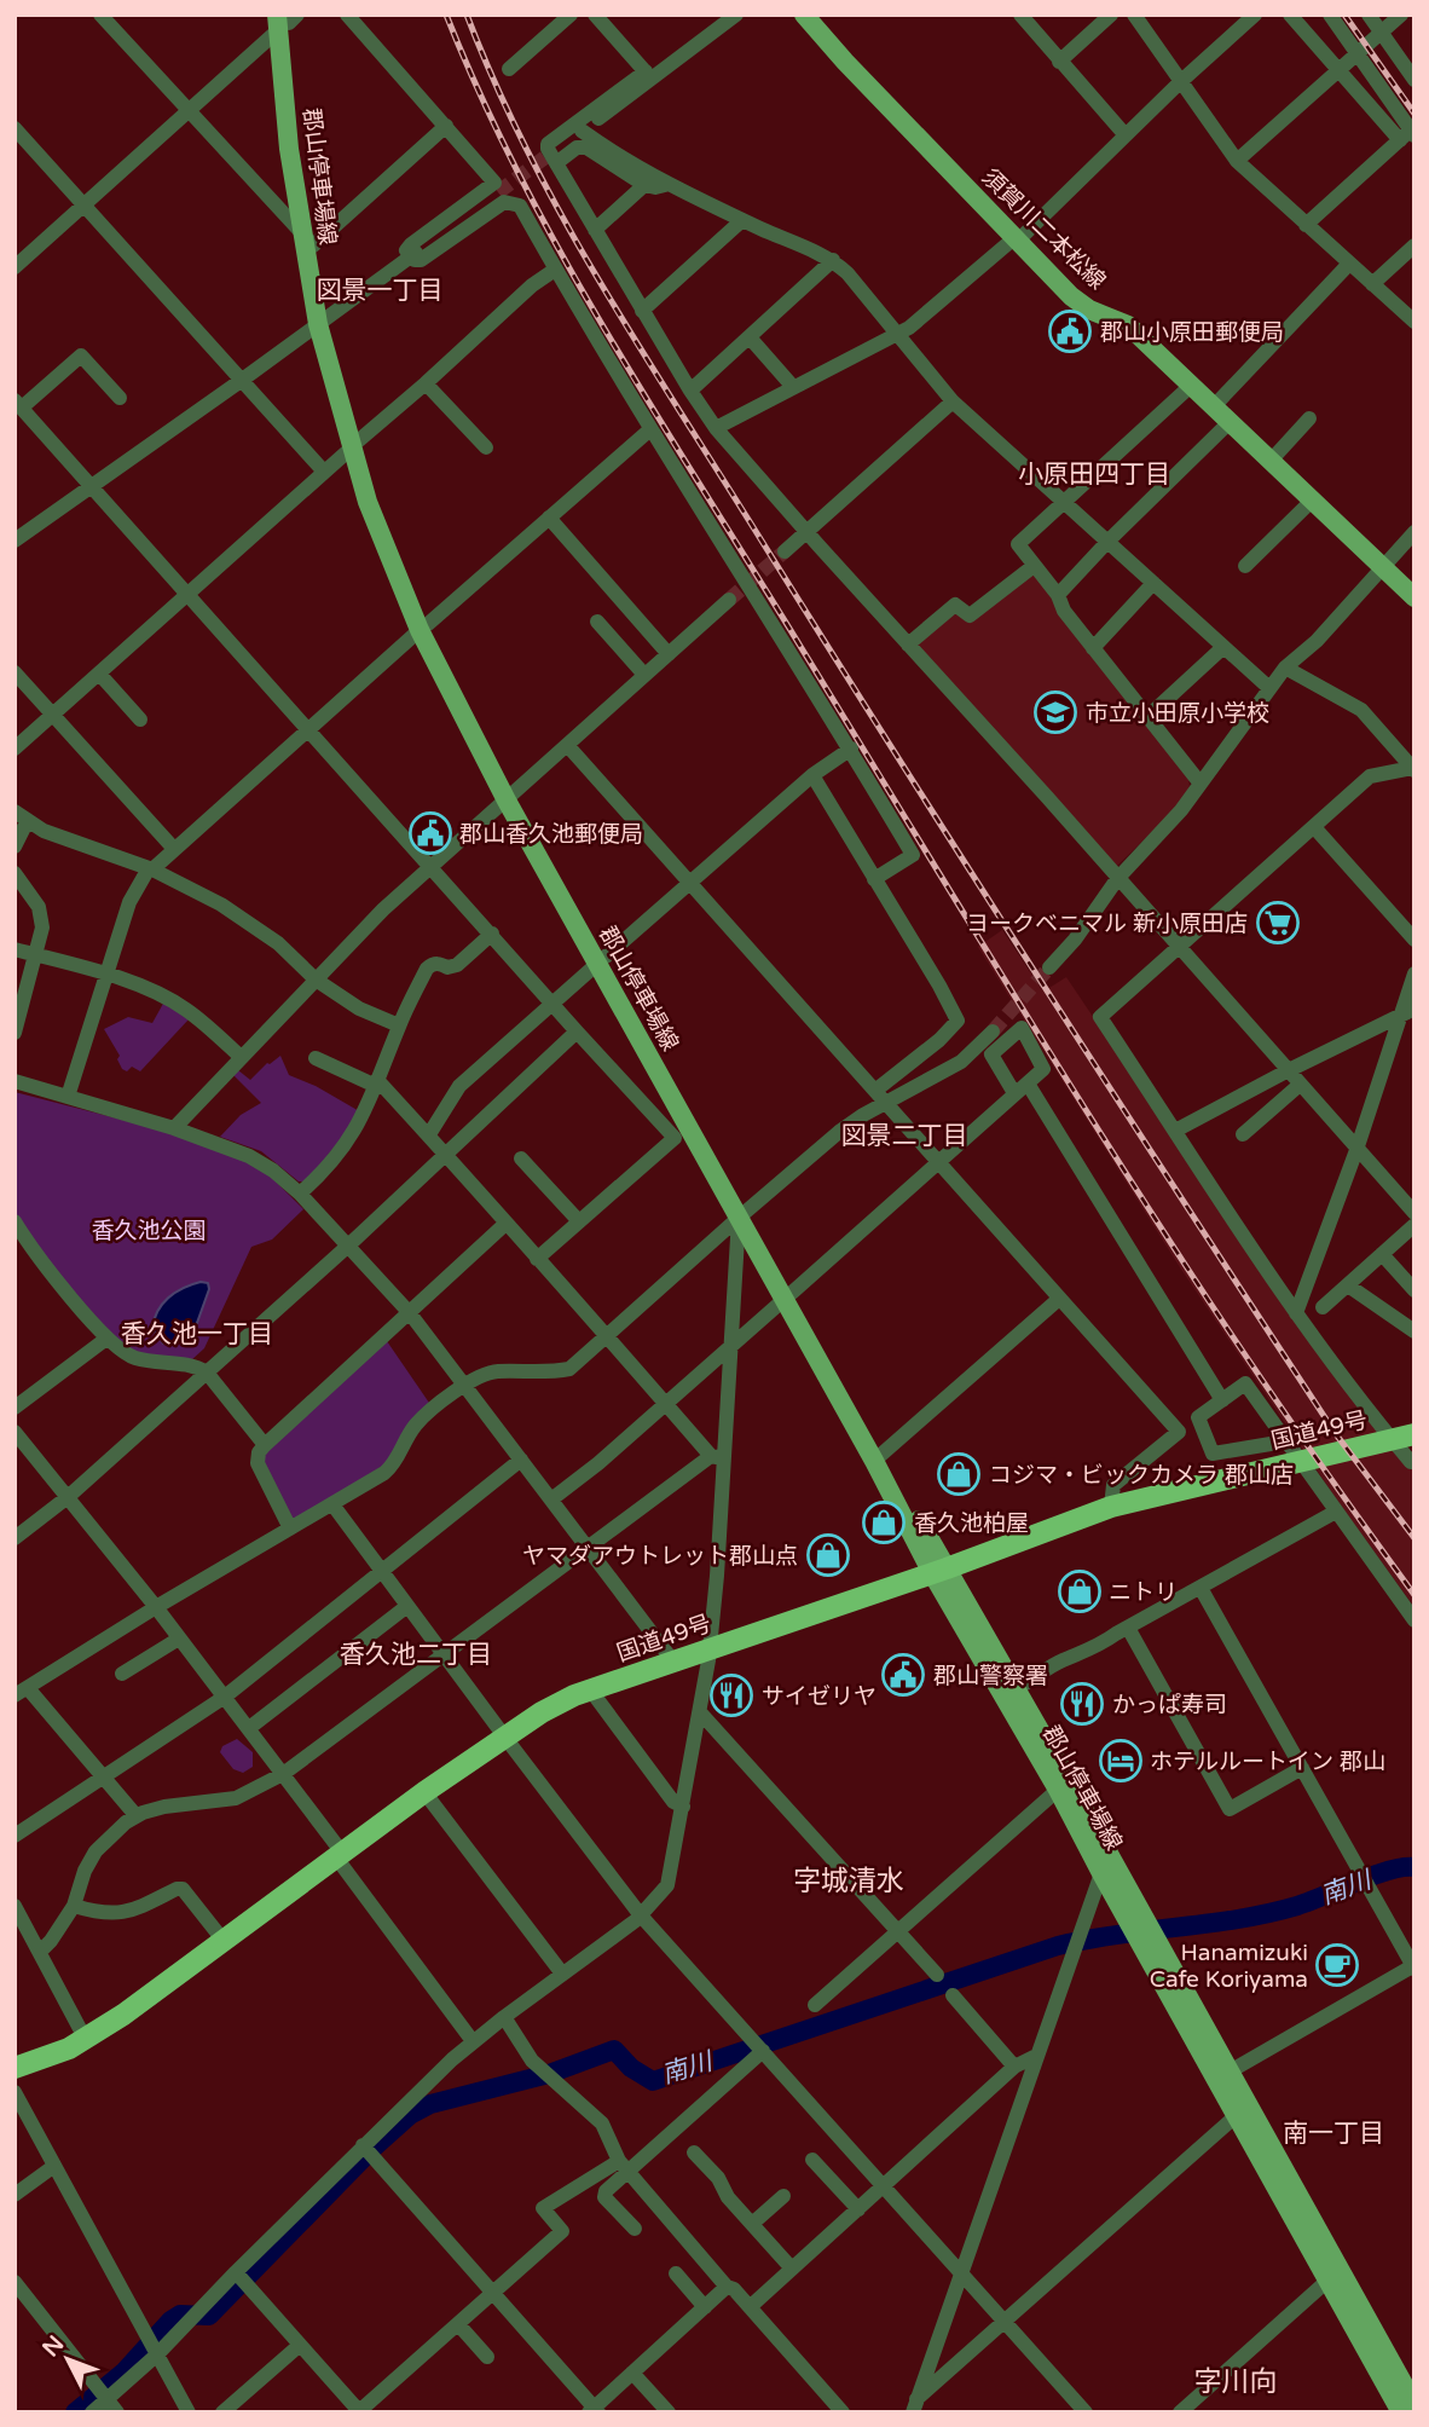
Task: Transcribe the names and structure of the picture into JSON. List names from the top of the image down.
{
  "streets": {
    "highway": ["国道49号"],
    "main road": ["郡山停車場線", "須賀川二本松線"]
  },
  "crossings": [
    ["郡山停車場線", "国道49号"]
  ],
  "districts": [
    "図景一丁目",
    "小原田四丁目",
    "図景二丁目",
    "香久池一丁目",
    "香久池二丁目",
    "字城清水",
    "南一丁目",
    "字川向"
  ],
  "water": ["南川"],
  "parks": ["香久池公園"],
  "places": {
    "public building": ["郡山小原田郵便局", "郡山香久池郵便局", "郡山警察署"],
    "school or university": ["市立小田原小学校"],
    "supermarket": ["ヨークベニマル 新小原田店"],
    "shop": [
      "コジマ・ビックカメラ 郡山店",
      "香久池柏屋",
      "ヤマダアウトレット郡山点",
      "ニトリ"
    ],
    "restaurant": ["サイゼリヤ", "かっぱ寿司"],
    "hotel": ["ホテルルートイン 郡山"],
    "cafe": ["Hanamizuki Cafe Koriyama"]
  },
  "north": "top left"
}
